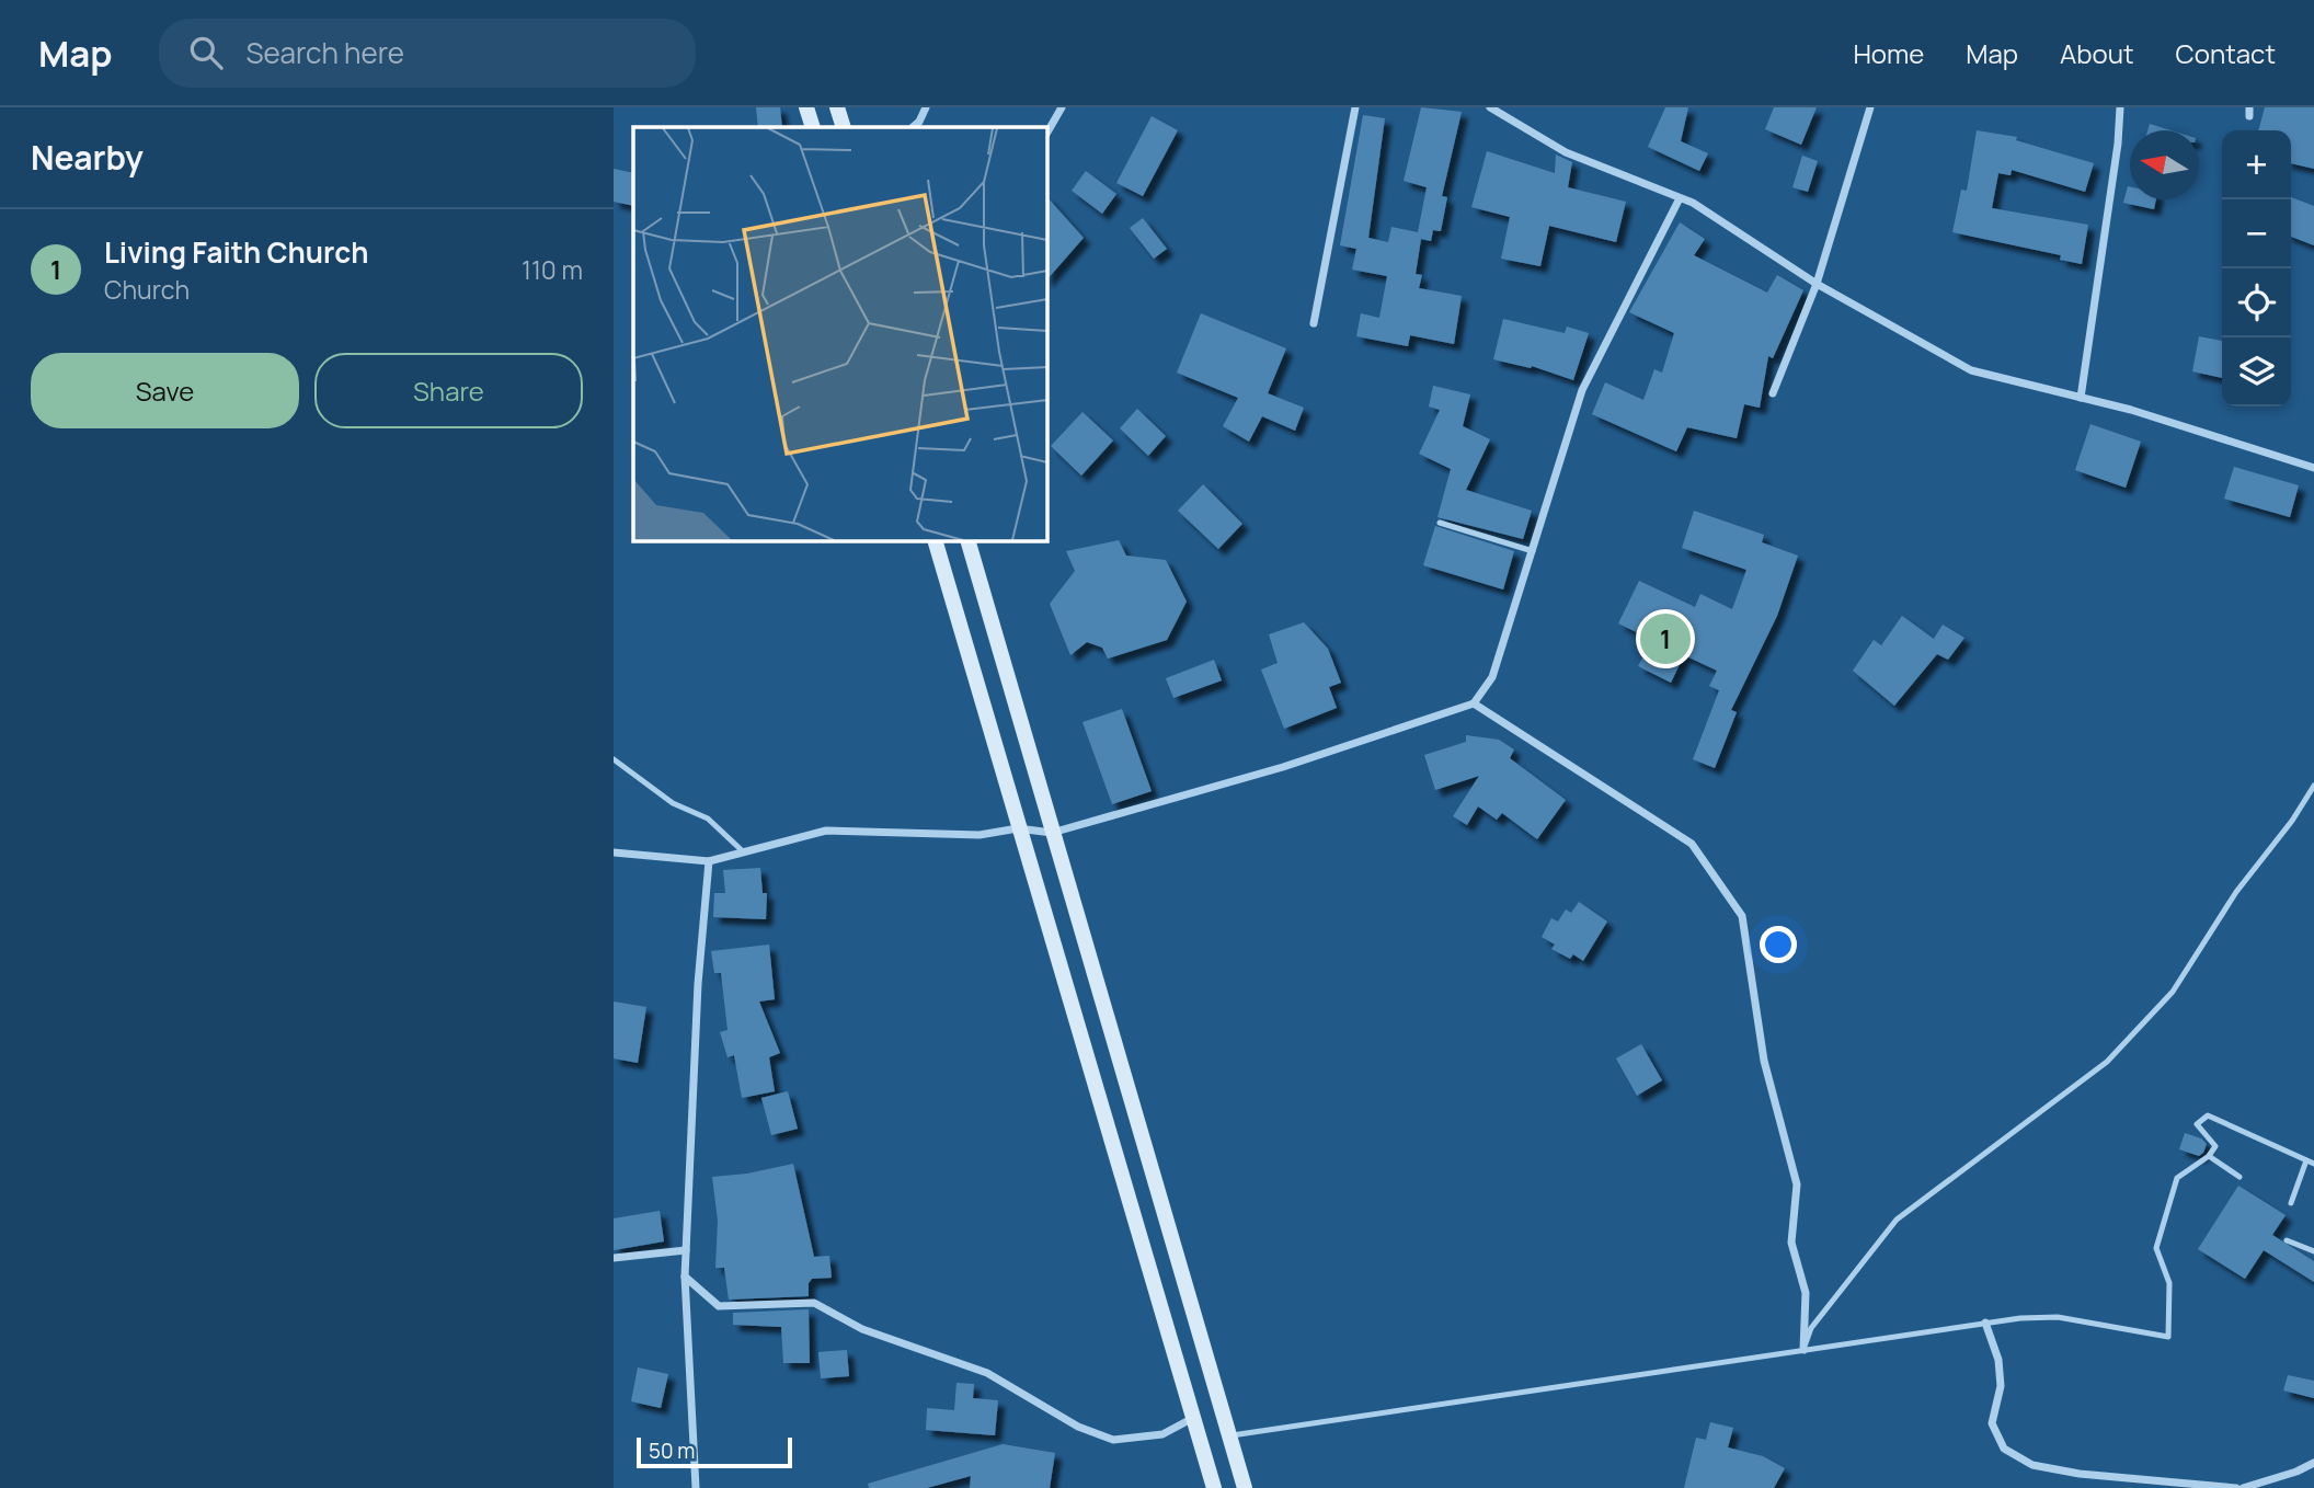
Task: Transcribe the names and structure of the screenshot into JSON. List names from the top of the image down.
{
  "scale_bar": "50 m",
  "north": "left",
  "page": {
    "header": "Map",
    "search": "Search here",
    "nav": [
      "Home",
      "Map",
      "About",
      "Contact"
    ],
    "heading": "Nearby",
    "map_buttons": ["+", "−"],
    "list": [
      {
        "mark": "1",
        "name": "Living Faith Church",
        "note": "Church",
        "value": "110 m"
      }
    ],
    "buttons": ["Save", "Share"],
    "pins": "1",
    "scale": "50 m"
  }
}
